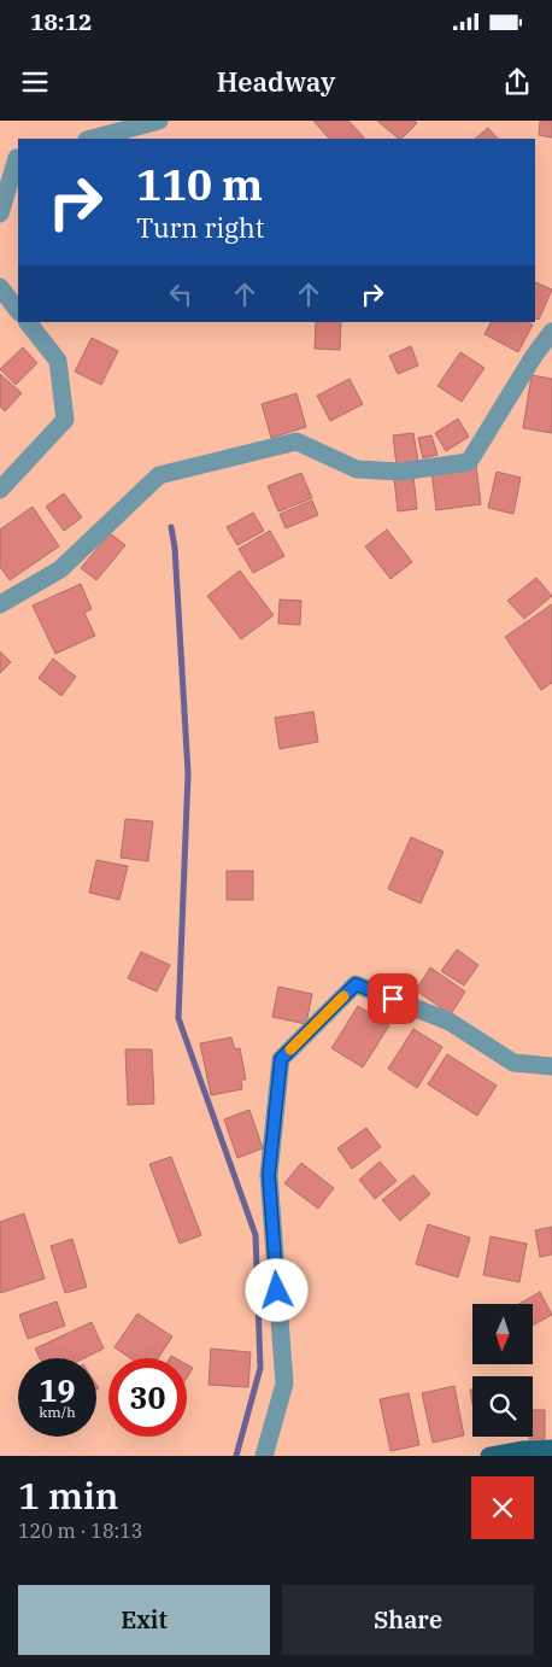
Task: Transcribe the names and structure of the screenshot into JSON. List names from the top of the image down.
{
  "north": "bottom",
  "page": {
    "status": "18:12",
    "header": "Headway",
    "turn": ["110 m", "Turn right"],
    "speed": "19 km/h",
    "limit": "30",
    "heading": ["1 min", "120 m · 18:13"],
    "buttons": ["Exit", "Share"]
  }
}
